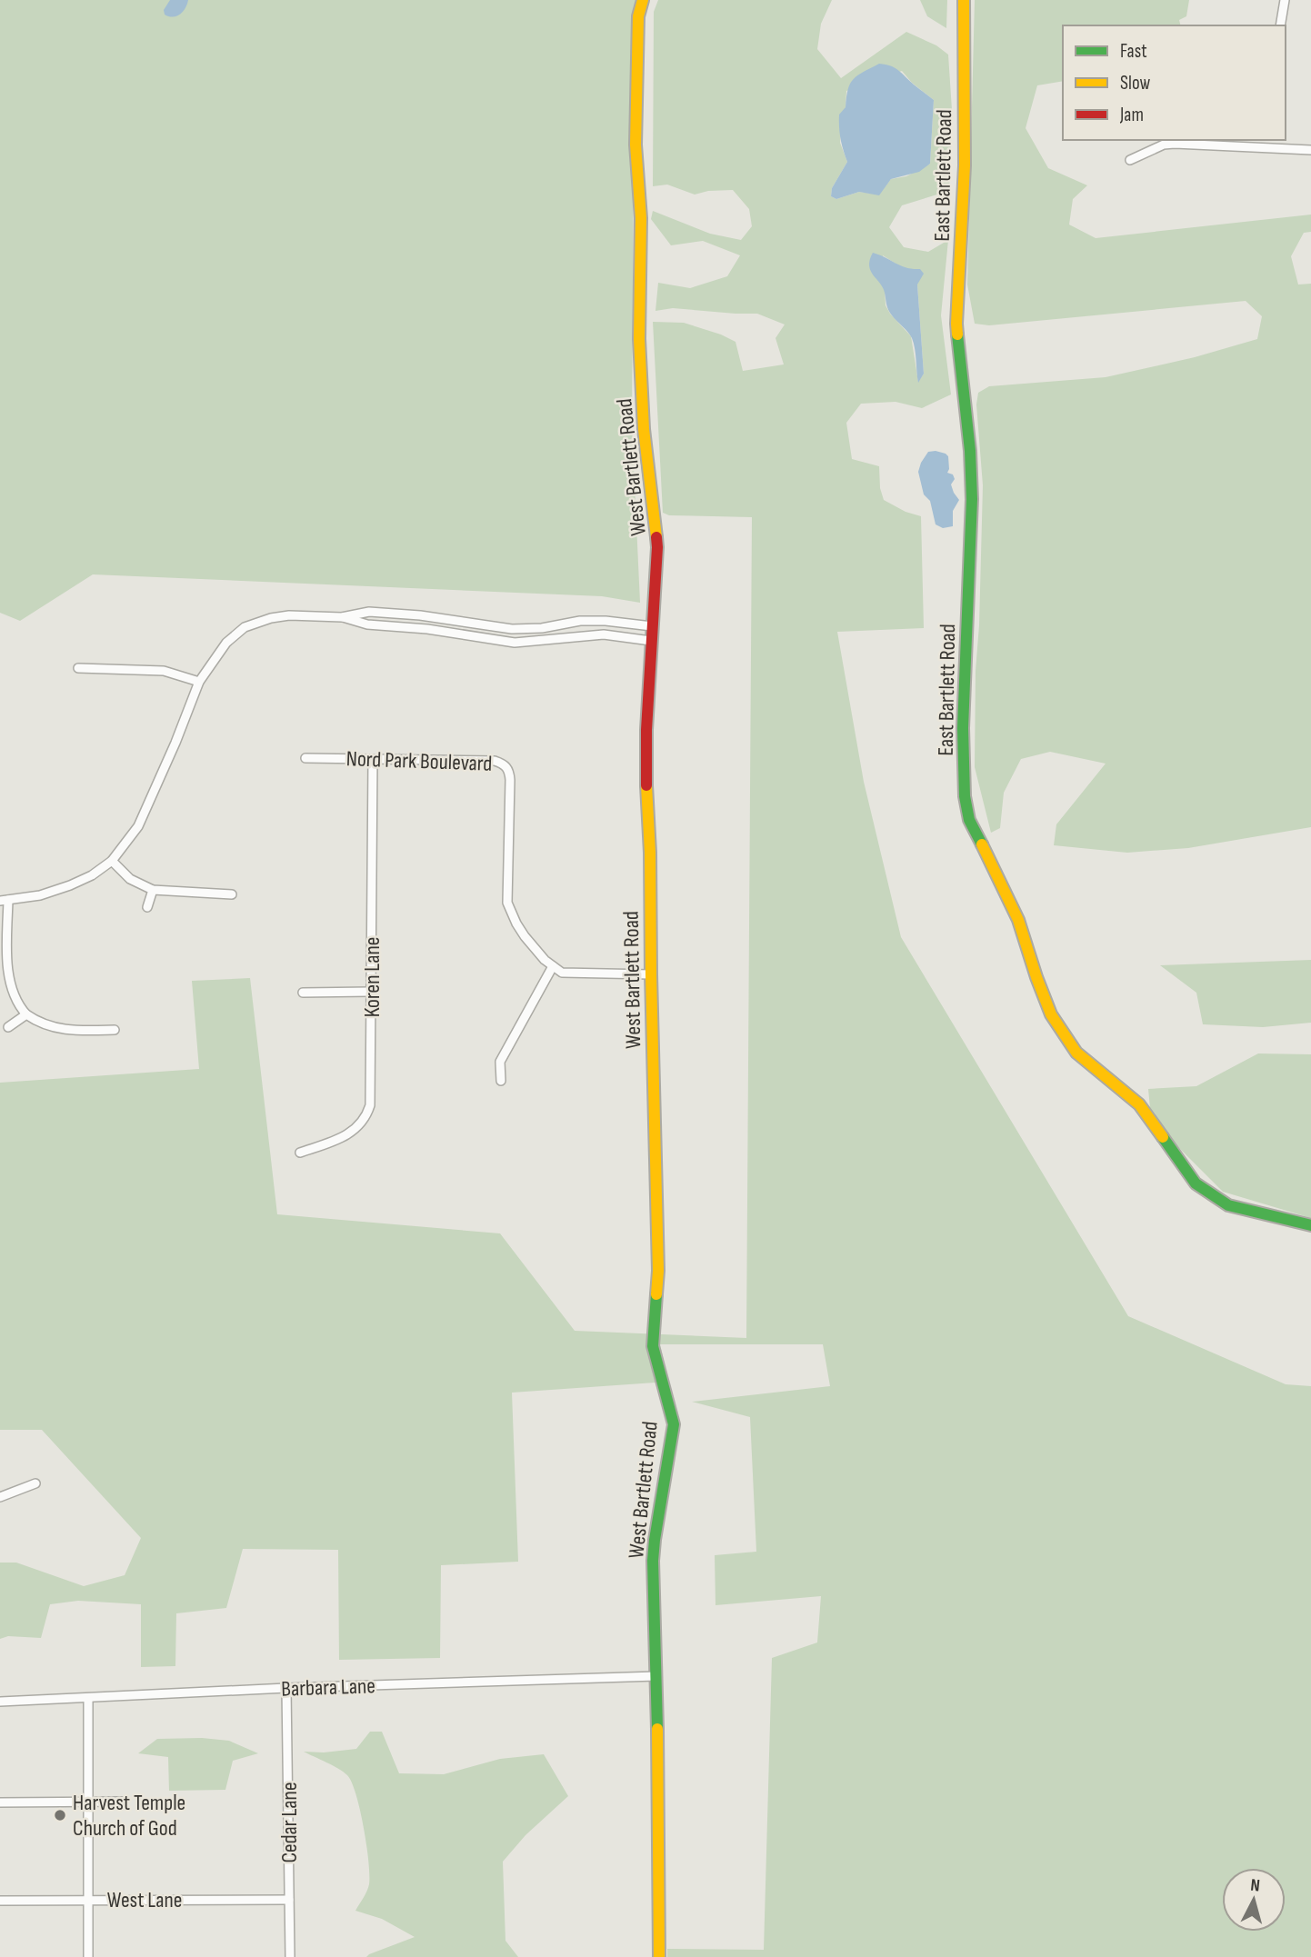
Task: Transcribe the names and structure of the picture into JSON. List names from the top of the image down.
{
  "streets": {
    "street": [
      "East Bartlett Road",
      "West Bartlett Road",
      "Nord Park Boulevard",
      "Koren Lane",
      "Barbara Lane",
      "Cedar Lane",
      "West Lane"
    ]
  },
  "crossings": [
    ["West Bartlett Road", "Barbara Lane"],
    ["Nord Park Boulevard", "Koren Lane"],
    ["Barbara Lane", "Cedar Lane"],
    ["Cedar Lane", "West Lane"]
  ],
  "places": ["Harvest Temple Church of God"],
  "legend": ["Fast", "Slow", "Jam"],
  "north": "top"
}
